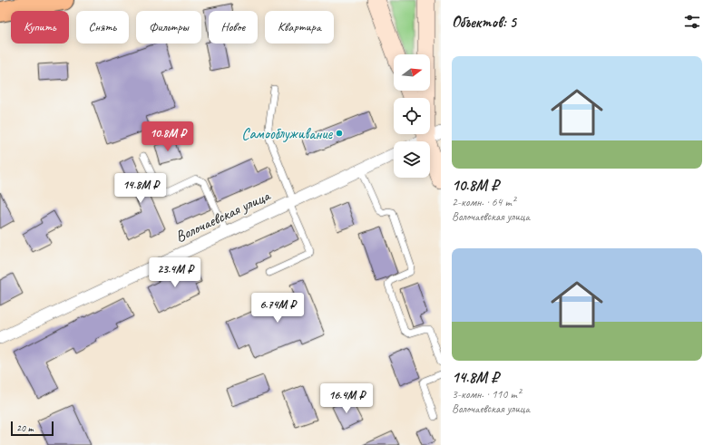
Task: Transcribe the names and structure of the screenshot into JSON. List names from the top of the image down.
{
  "streets": {
    "street": ["Волочаевская улица"]
  },
  "places": ["Самооблуживание"],
  "scale_bar": "20 m",
  "north": "right",
  "page": {
    "heading": "Объектов: 5",
    "chip": [
      "Купить",
      "Снять",
      "Фильтры",
      "Новое",
      "Квартира"
    ],
    "list": [
      {
        "name": "10.8M ₽",
        "note": "2-комн. · 64 m² · Волочаевская улица"
      },
      {
        "name": "14.8M ₽",
        "note": "3-комн. · 110 m² · Волочаевская улица"
      }
    ],
    "price": [
      "10.8M ₽",
      "14.8M ₽",
      "23.4M ₽",
      "6.74M ₽",
      "16.4M ₽"
    ],
    "scale": "20 m"
  }
}
